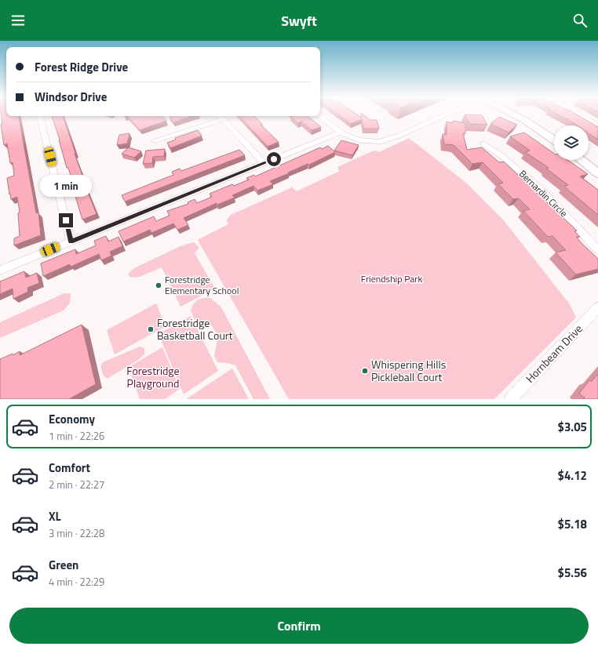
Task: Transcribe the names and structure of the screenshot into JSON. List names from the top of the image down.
{
  "streets": {
    "street": ["Bernardin Circle", "Hornbeam Drive"]
  },
  "parks": ["Friendship Park", "Forestridge Playground"],
  "places": ["Forestridge Elementary School", "Forestridge Basketball Court", "Whispering Hills Pickleball Court"],
  "page": {
    "header": "Swyft",
    "banner": ["Forest Ridge Drive", "Windsor Drive"],
    "bubble": "1 min",
    "list": [
      {
        "name": "Economy",
        "note": "1 min · 22:26",
        "value": "$3.05"
      },
      {
        "name": "Comfort",
        "note": "2 min · 22:27",
        "value": "$4.12"
      },
      {
        "name": "XL",
        "note": "3 min · 22:28",
        "value": "$5.18"
      },
      {
        "name": "Green",
        "note": "4 min · 22:29",
        "value": "$5.56"
      }
    ],
    "buttons": "Confirm"
  }
}
